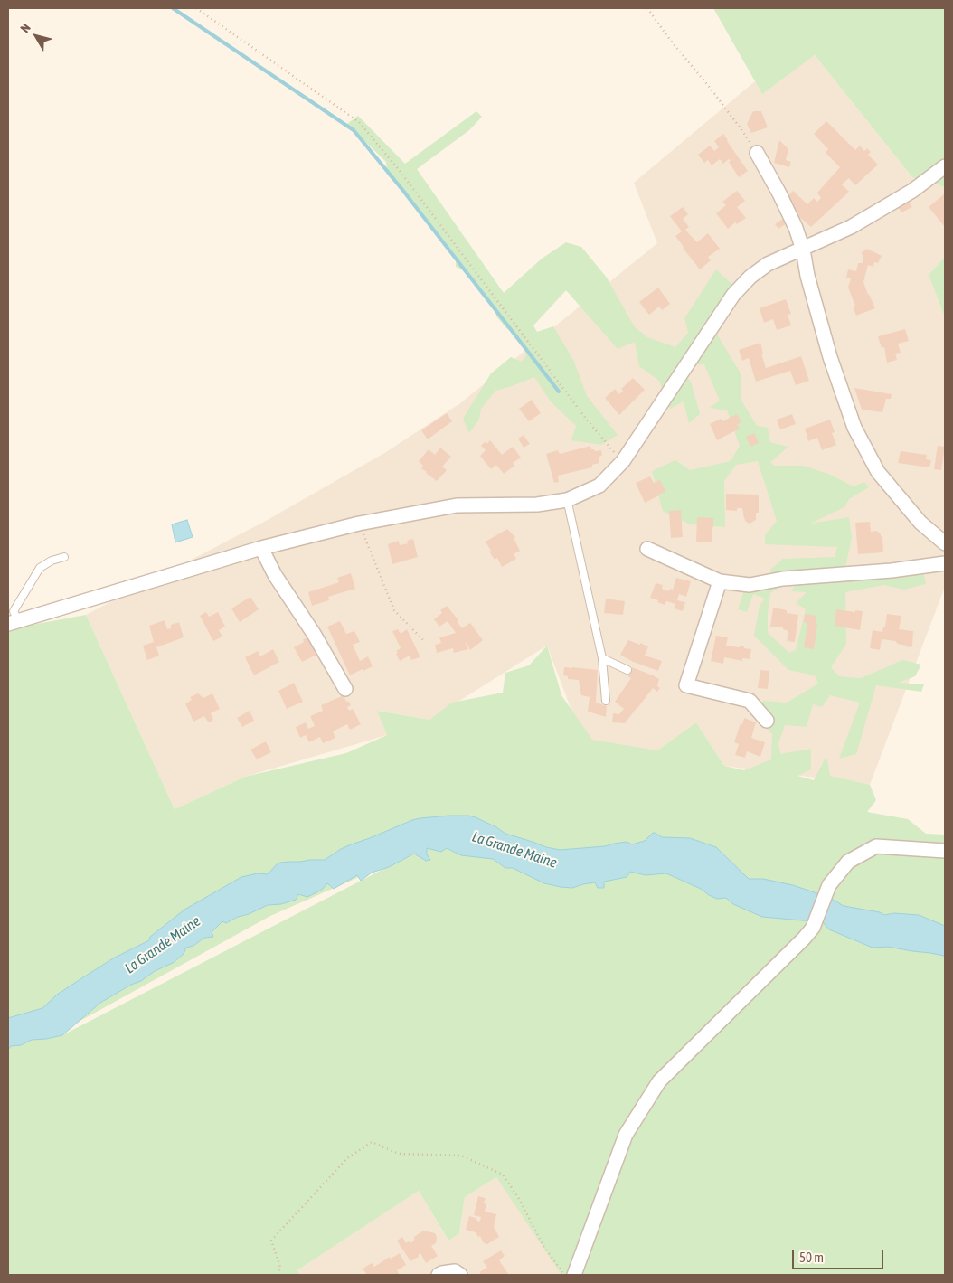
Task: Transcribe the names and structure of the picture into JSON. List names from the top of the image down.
{
  "water": ["La Grande Maine"],
  "scale_bar": "50 m",
  "north": "top left"
}
